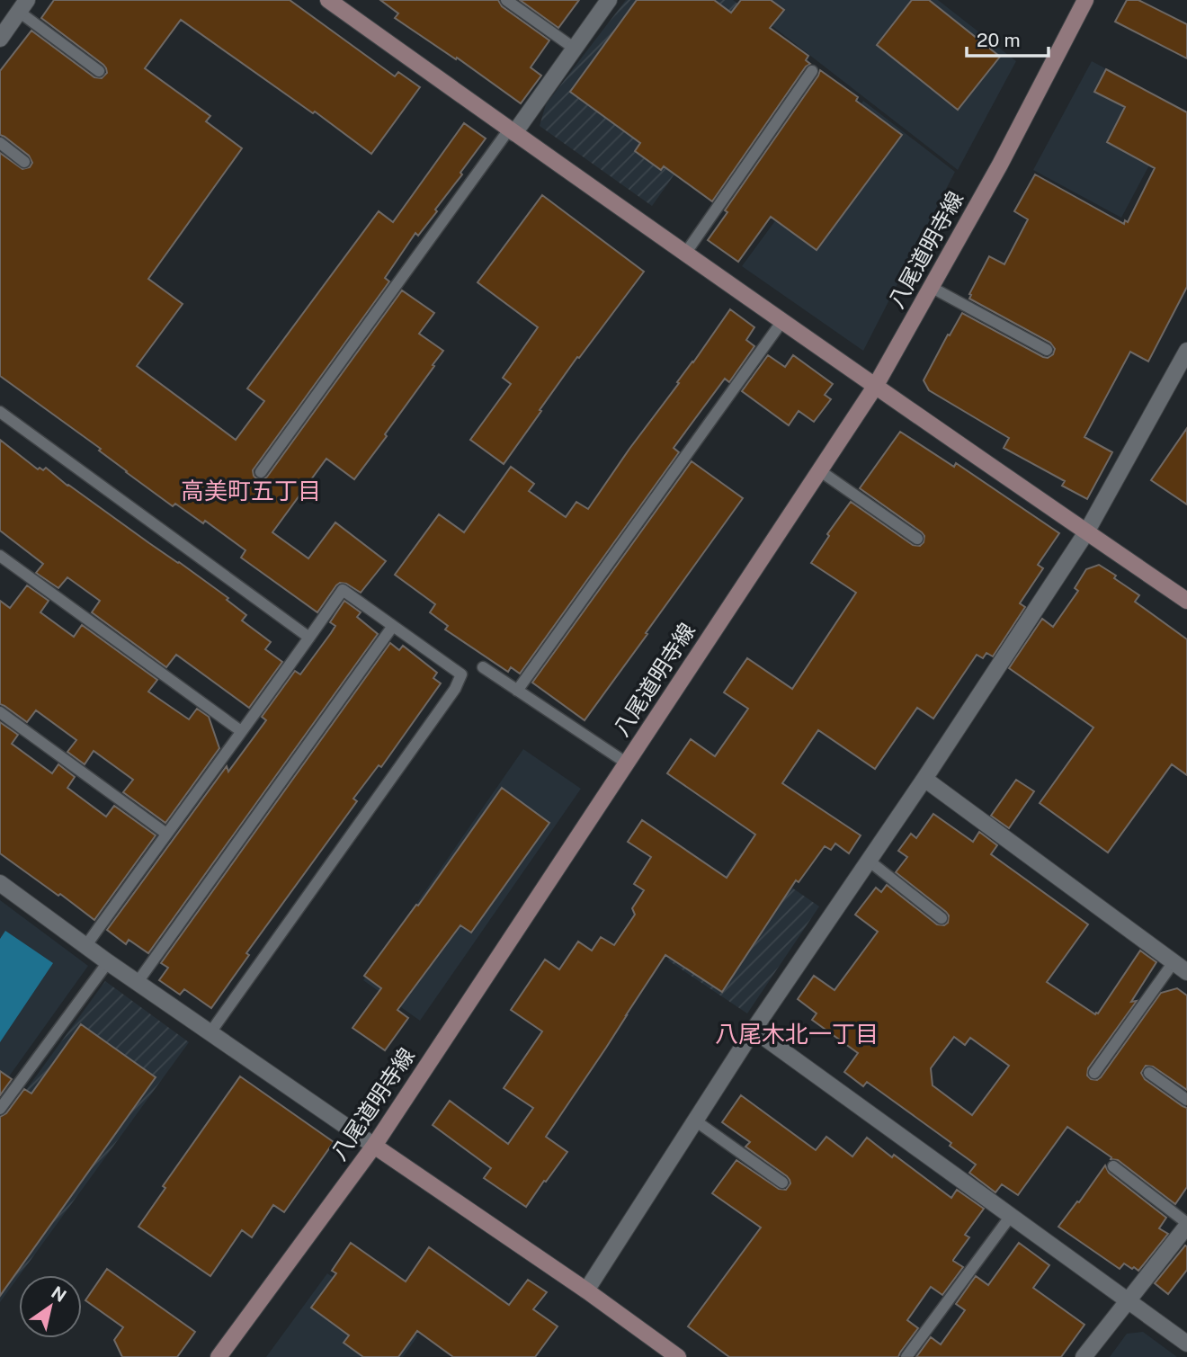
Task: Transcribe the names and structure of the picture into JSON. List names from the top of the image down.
{
  "streets": {
    "main road": ["八尾道明寺線"]
  },
  "districts": ["高美町五丁目", "八尾木北一丁目"],
  "scale_bar": "20 m",
  "north": "top right"
}
